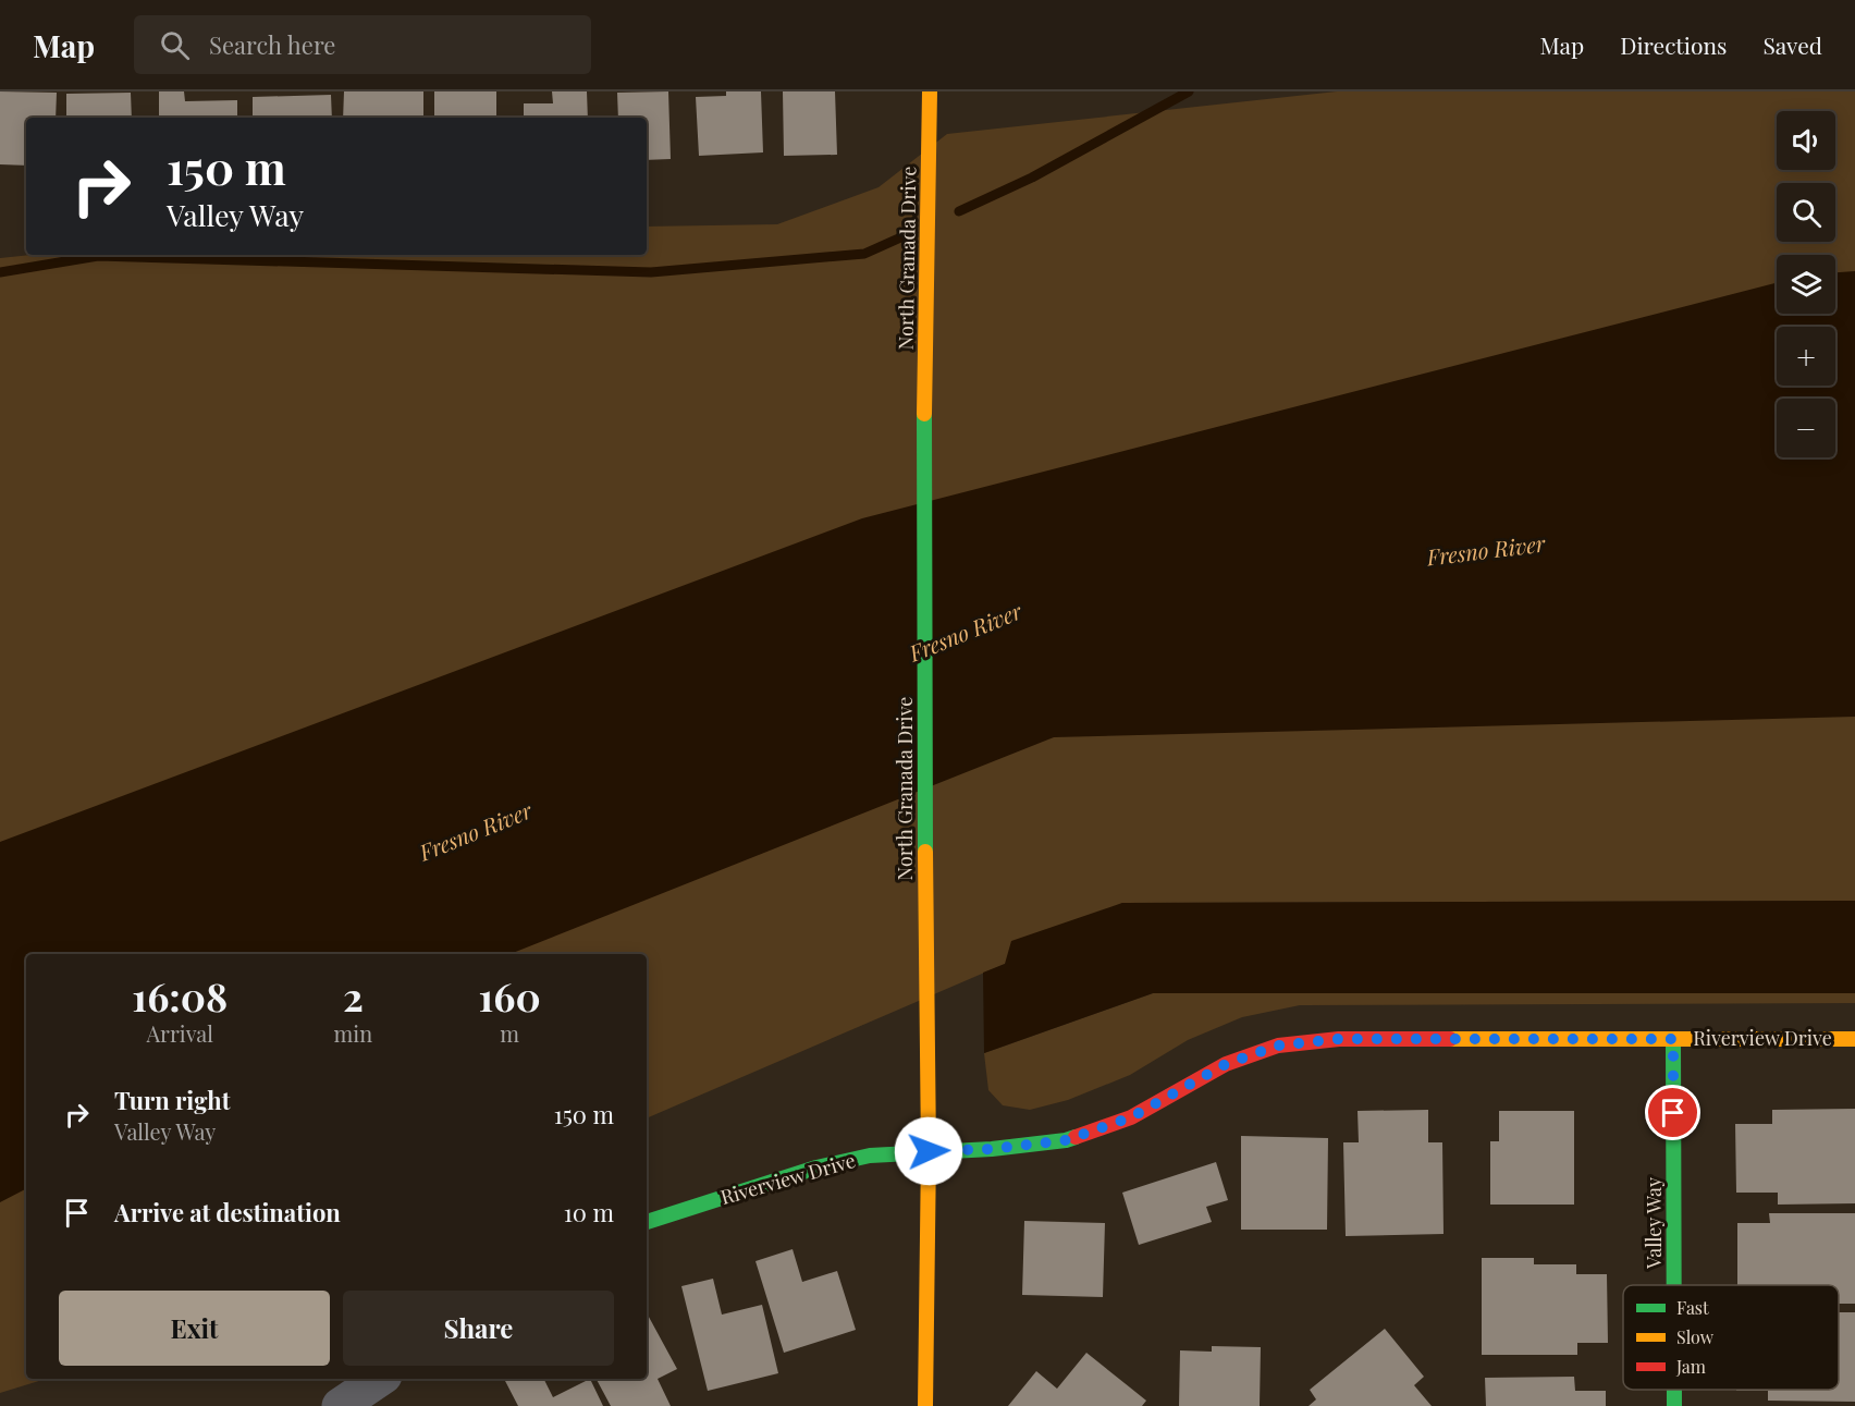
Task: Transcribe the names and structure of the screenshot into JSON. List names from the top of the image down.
{
  "streets": {
    "street": ["North Granada Drive", "Riverview Drive", "Valley Way"]
  },
  "crossings": [
    ["North Granada Drive", "Riverview Drive"],
    ["Riverview Drive", "Valley Way"]
  ],
  "water": ["Fresno River"],
  "legend": ["Fast", "Slow", "Jam"],
  "page": {
    "header": "Map",
    "search": "Search here",
    "nav": ["Map", "Directions", "Saved"],
    "map_buttons": ["+", "−"],
    "turn": ["150 m", "Valley Way"],
    "eta": [
      "16:08",
      "Arrival",
      "2",
      "min",
      "160",
      "m"
    ],
    "list": [
      {
        "name": "Turn right",
        "note": "Valley Way",
        "value": "150 m"
      },
      {
        "name": "Arrive at destination",
        "value": "10 m"
      }
    ],
    "buttons": ["Exit", "Share"]
  }
}
